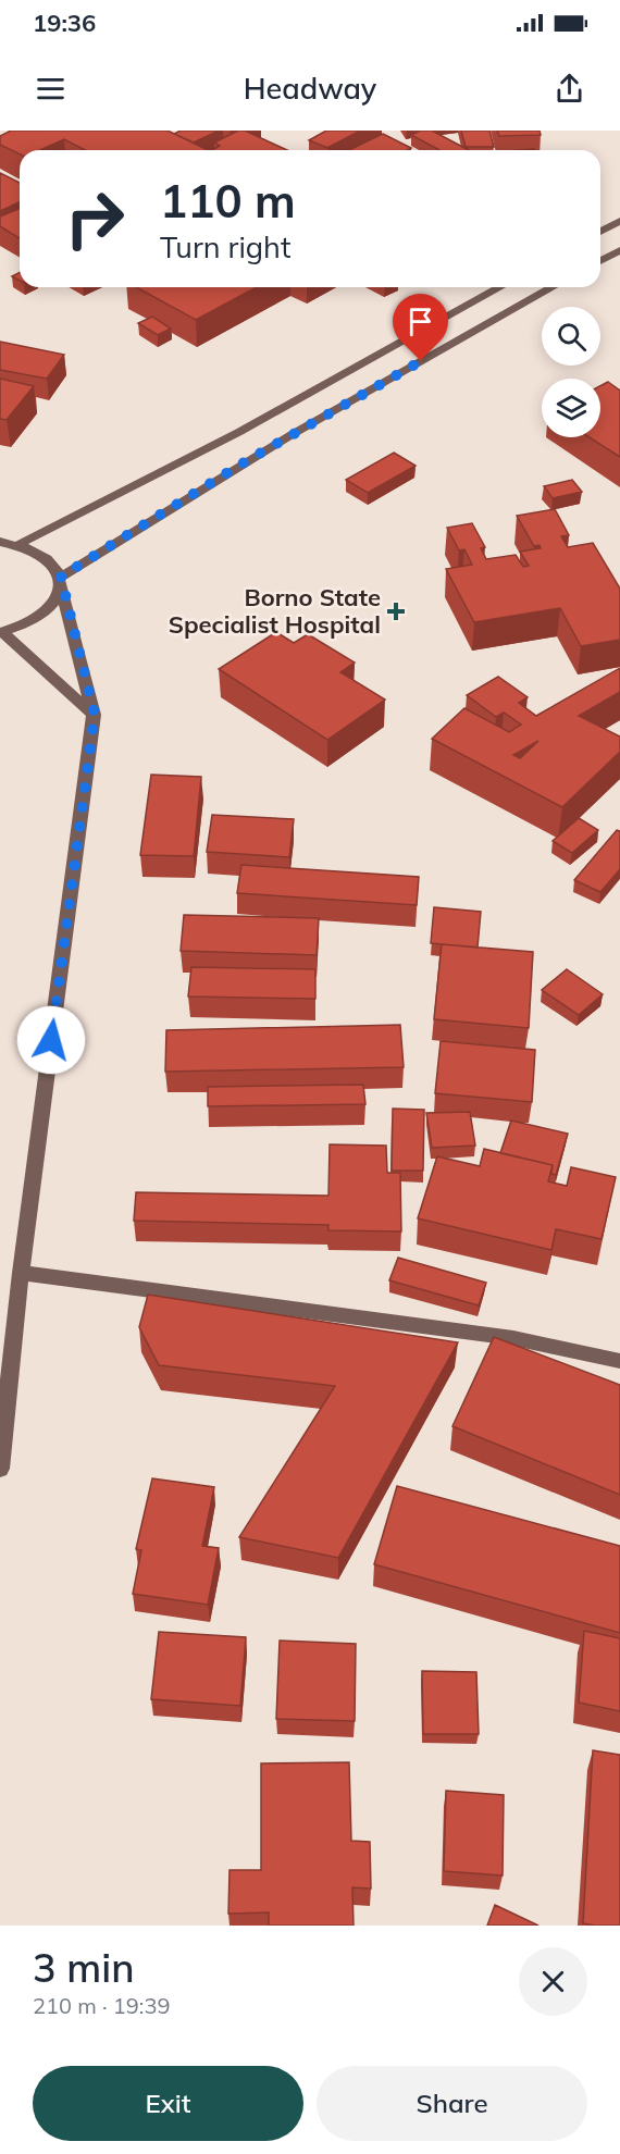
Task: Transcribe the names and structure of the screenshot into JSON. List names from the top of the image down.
{
  "places": {
    "health": ["Borno State Specialist Hospital"]
  },
  "page": {
    "status": "19:36",
    "header": "Headway",
    "turn": ["110 m", "Turn right"],
    "heading": ["3 min", "210 m · 19:39"],
    "buttons": ["Exit", "Share"]
  }
}
